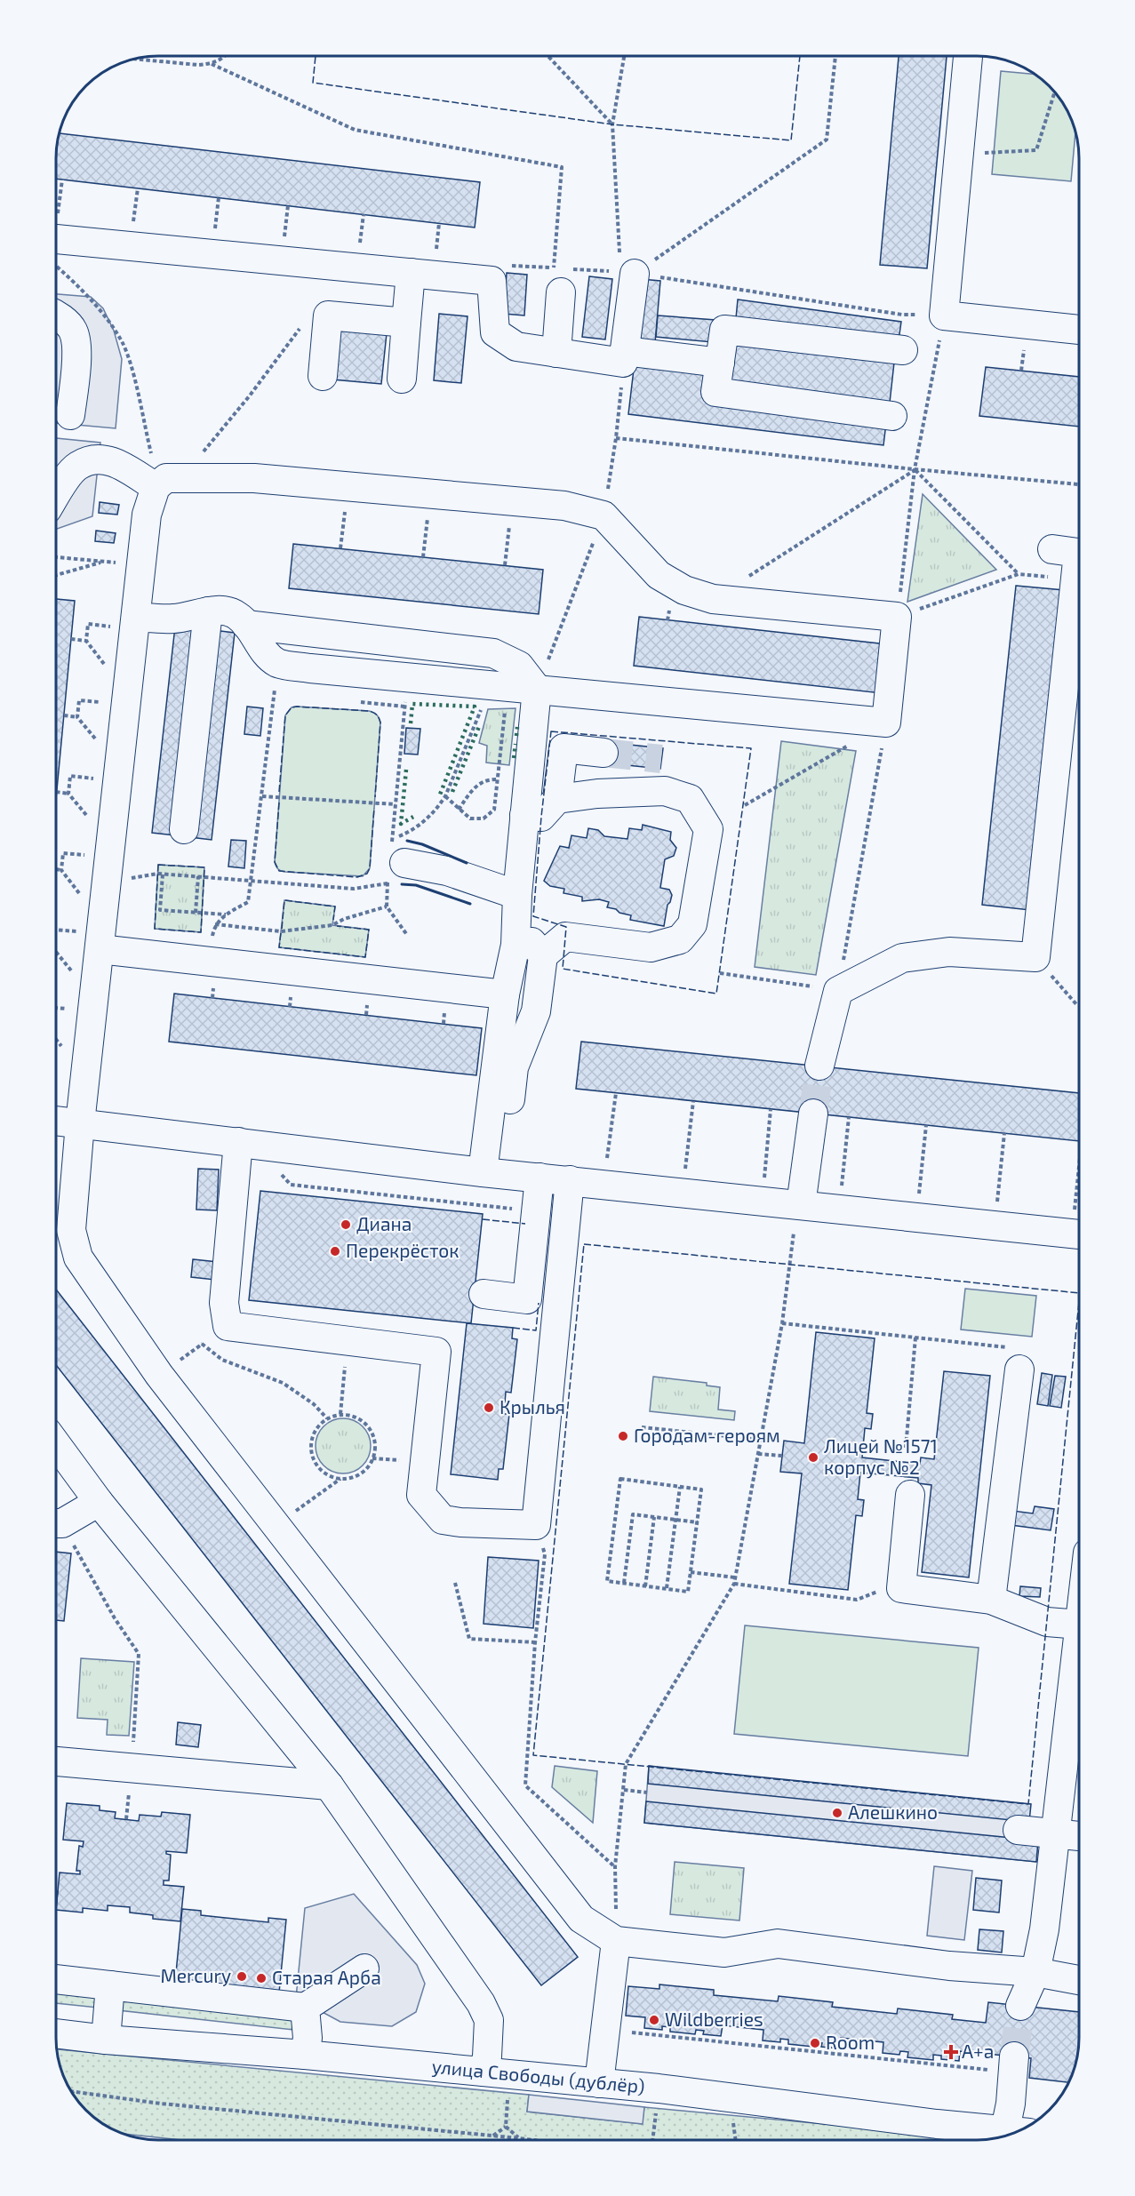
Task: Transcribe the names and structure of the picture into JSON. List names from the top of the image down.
{
  "streets": {
    "street": ["улица Свободы (дублёр)"]
  },
  "places": {
    "other": [
      "Диана",
      "Перекрёсток",
      "Крылья",
      "Городам-героям",
      "Лицей №1571 корпус №2",
      "Алешкино",
      "Mercury",
      "Старая Арба",
      "Wildberries",
      "Room"
    ],
    "health": ["А+а"]
  }
}
